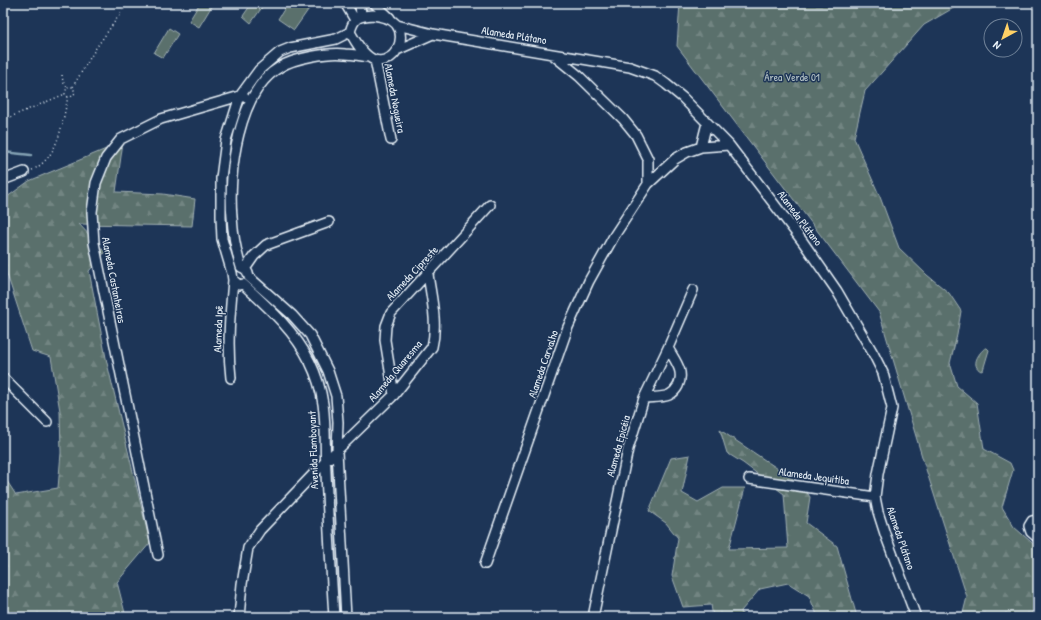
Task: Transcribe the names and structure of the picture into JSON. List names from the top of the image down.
{
  "streets": {
    "street": [
      "Alameda Plátano",
      "Alameda Nogueira",
      "Alameda Cipreste",
      "Alameda Castanheiras",
      "Alameda Ipê",
      "Alameda Carvalho",
      "Alameda Quaresma",
      "Alameda Epicéia",
      "Avenida Flamboyant",
      "Alameda Jequitiba"
    ]
  },
  "crossings": [
    ["Alameda Plátano", "Alameda Nogueira"],
    ["Alameda Plátano", "Alameda Jequitiba"],
    ["Alameda Cipreste", "Alameda Quaresma"],
    ["Alameda Ipê", "Avenida Flamboyant"],
    ["Alameda Quaresma", "Avenida Flamboyant"]
  ],
  "parks": ["Área Verde 01"],
  "north": "bottom left"
}
